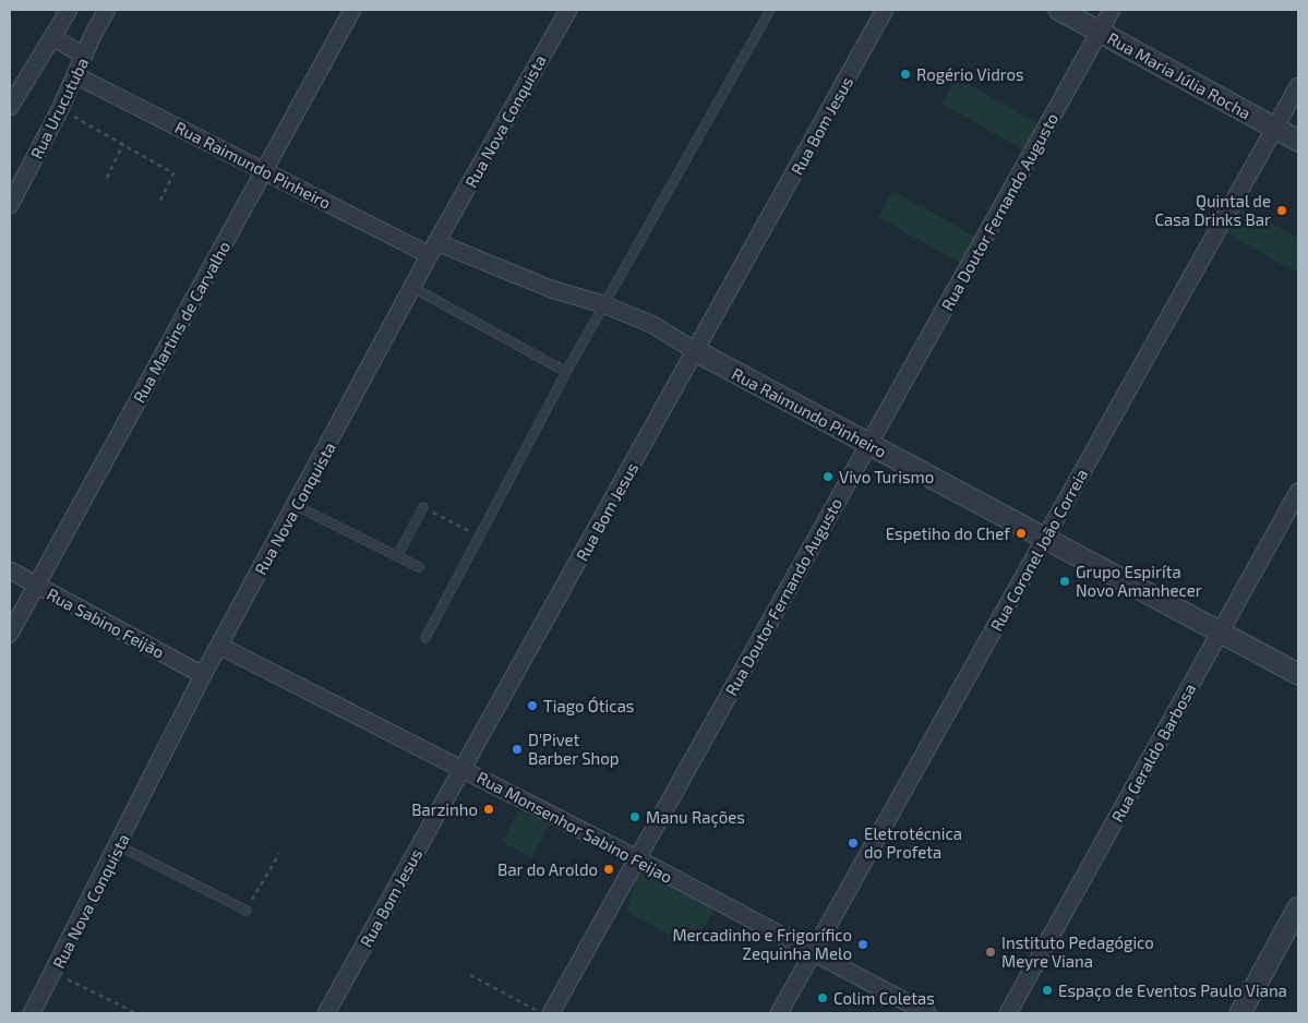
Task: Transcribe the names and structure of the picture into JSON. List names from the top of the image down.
{
  "streets": {
    "street": [
      "Rua Maria Júlia Rocha",
      "Rua Urucutuba",
      "Rua Nova Conquista",
      "Rua Bom Jesus",
      "Rua Raimundo Pinheiro",
      "Rua Doutor Fernando Augusto",
      "Rua Martins de Carvalho",
      "Rua Coronel João Correia",
      "Rua Sabino Feijão",
      "Rua Geraldo Barbosa",
      "Rua Monsenhor Sabino Feijao"
    ]
  },
  "crossings": [
    ["Rua Maria Júlia Rocha", "Rua Doutor Fernando Augusto"],
    ["Rua Maria Júlia Rocha", "Rua Coronel João Correia"],
    ["Rua Urucutuba", "Rua Raimundo Pinheiro"],
    ["Rua Nova Conquista", "Rua Raimundo Pinheiro"],
    ["Rua Nova Conquista", "Rua Sabino Feijão"],
    ["Rua Nova Conquista", "Rua Monsenhor Sabino Feijao"],
    ["Rua Bom Jesus", "Rua Raimundo Pinheiro"],
    ["Rua Bom Jesus", "Rua Monsenhor Sabino Feijao"],
    ["Rua Raimundo Pinheiro", "Rua Doutor Fernando Augusto"],
    ["Rua Raimundo Pinheiro", "Rua Martins de Carvalho"],
    ["Rua Raimundo Pinheiro", "Rua Coronel João Correia"],
    ["Rua Raimundo Pinheiro", "Rua Geraldo Barbosa"],
    ["Rua Doutor Fernando Augusto", "Rua Monsenhor Sabino Feijao"],
    ["Rua Martins de Carvalho", "Rua Sabino Feijão"],
    ["Rua Coronel João Correia", "Rua Monsenhor Sabino Feijao"]
  ],
  "places": [
    "Rogério Vidros",
    "Quintal de Casa Drinks Bar",
    "Vivo Turismo",
    "Espetiho do Chef",
    "Grupo Espiríta Novo Amanhecer",
    "Tiago Óticas",
    "D'Pivet Barber Shop",
    "Barzinho",
    "Manu Rações",
    "Eletrotécnica do Profeta",
    "Bar do Aroldo",
    "Mercadinho e Frigorífico Zequinha Melo",
    "Instituto Pedagógico Meyre Viana",
    "Espaço de Eventos Paulo Viana",
    "Colim Coletas"
  ]
}
